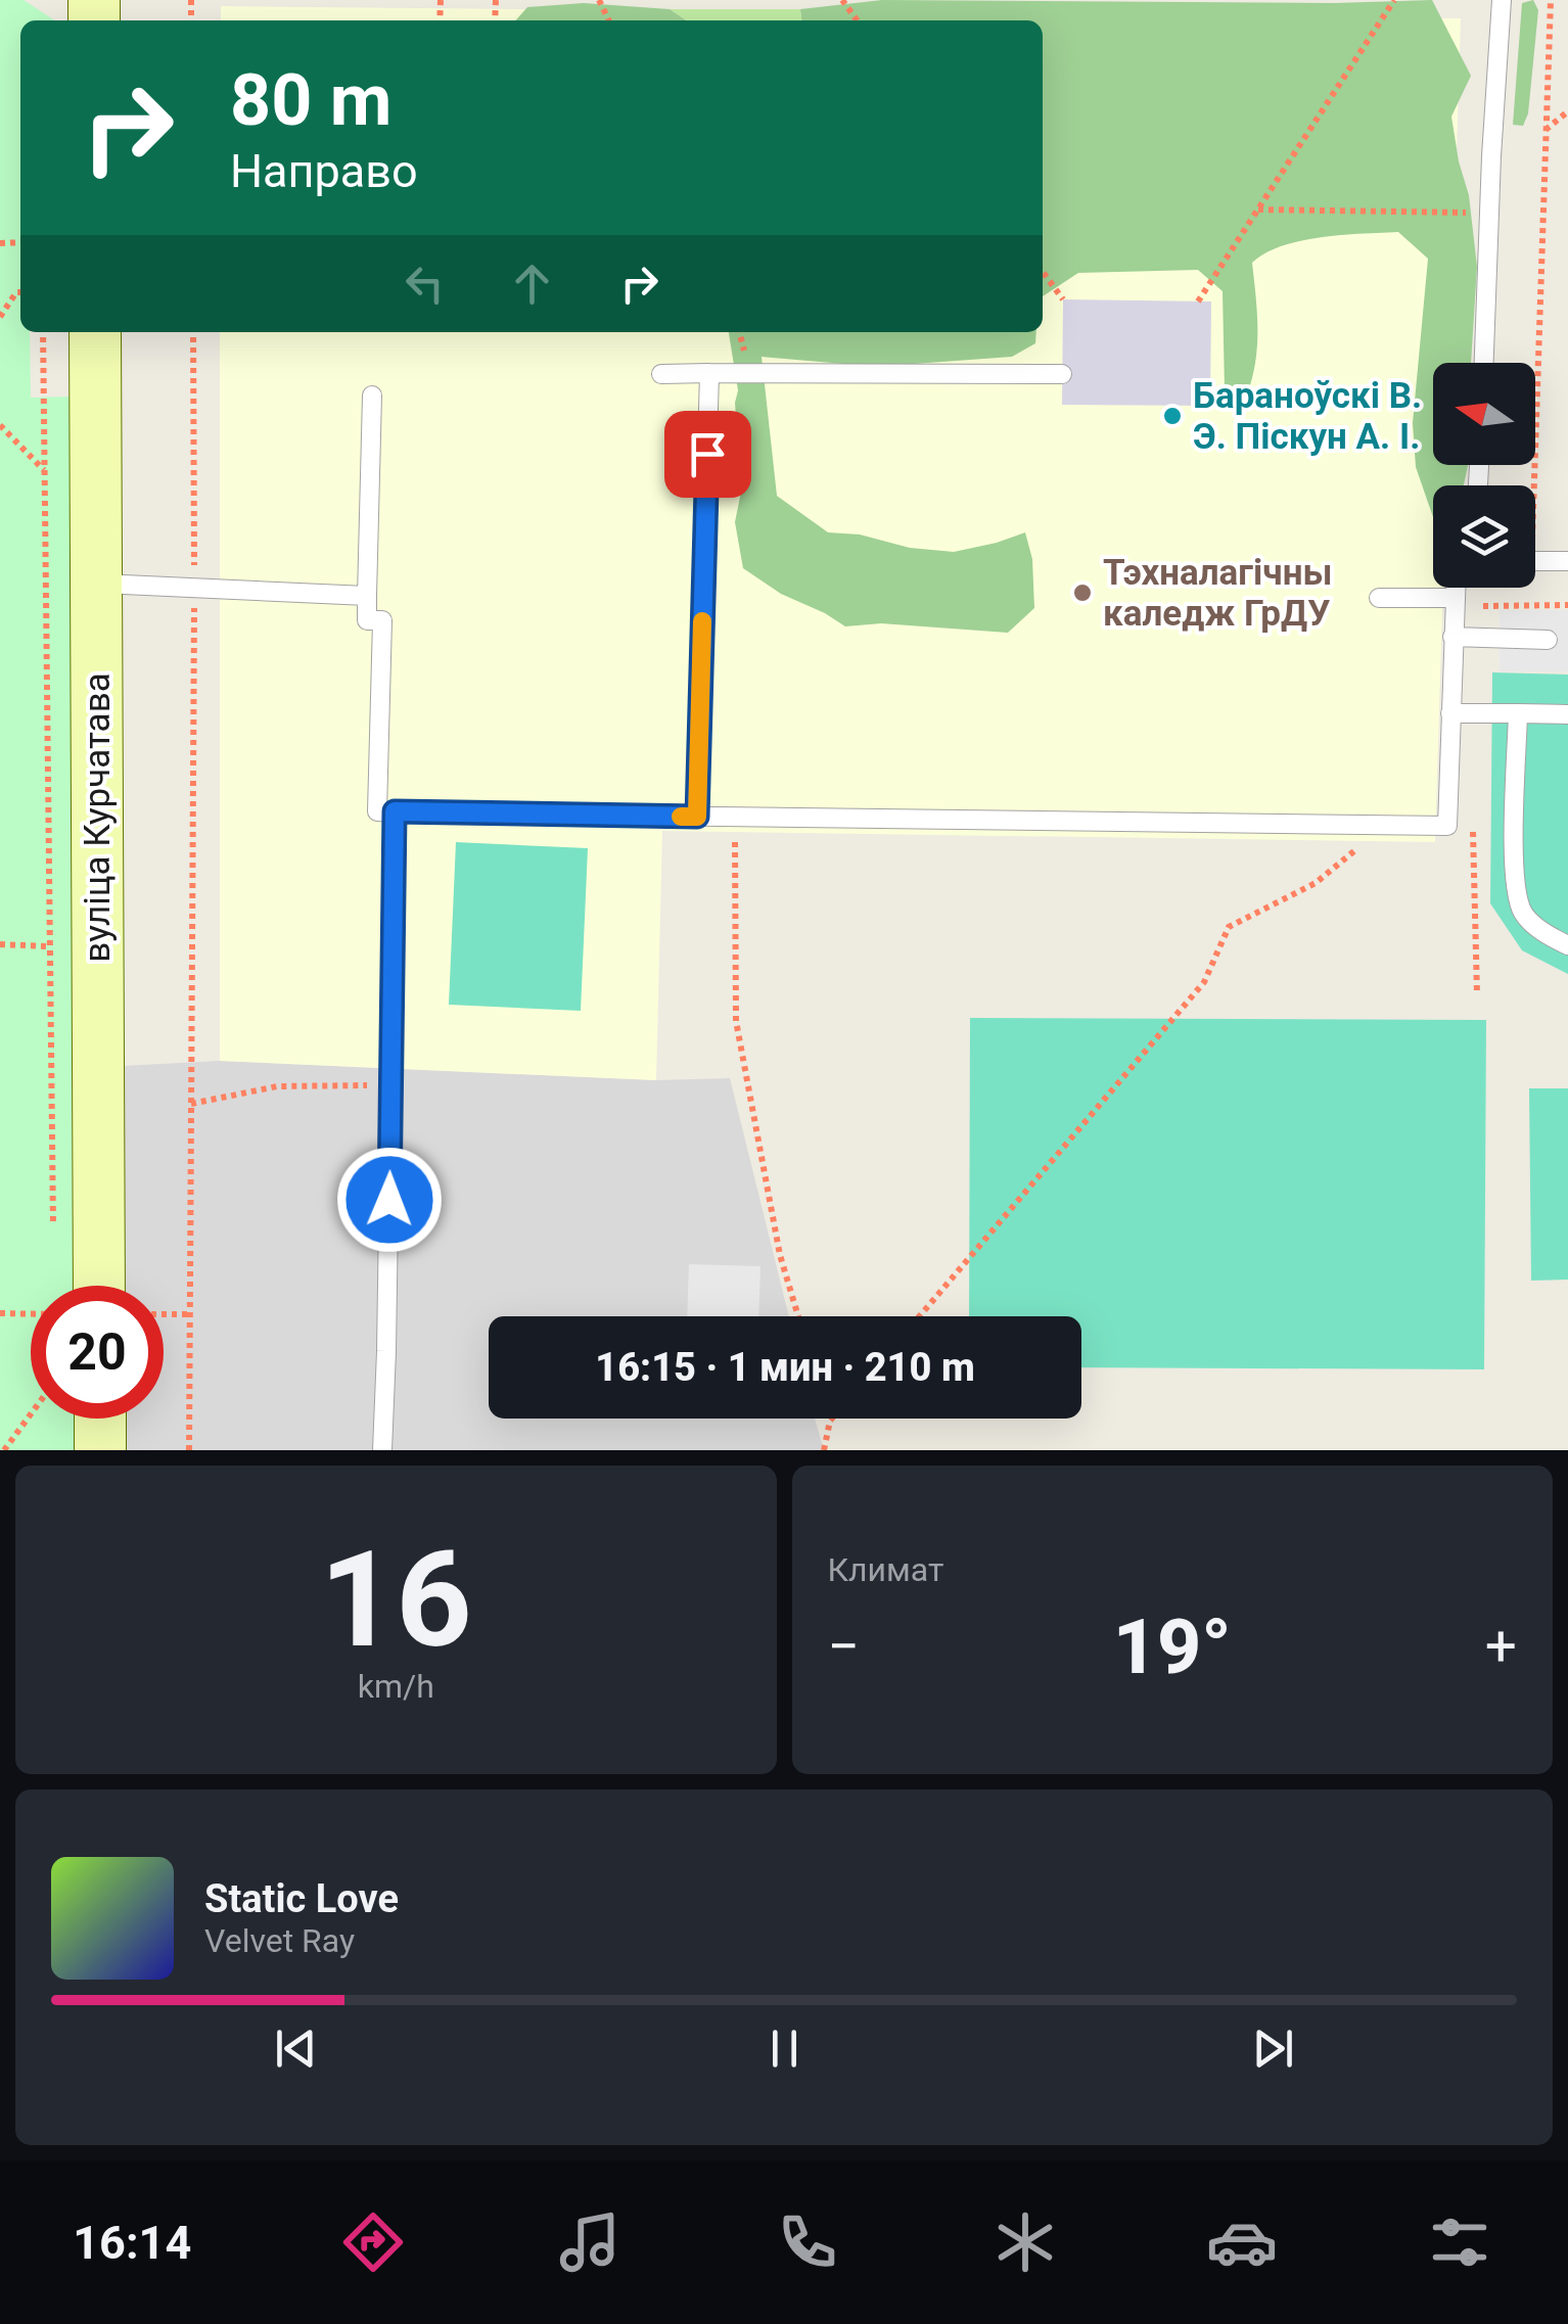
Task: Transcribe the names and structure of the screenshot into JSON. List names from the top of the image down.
{
  "streets": {
    "main road": ["вуліца Курчатава"]
  },
  "places": ["Бараноўскі В. Э. Піскун А. І.", "Тэхналагічны каледж ГрДУ"],
  "north": "left",
  "page": {
    "turn": ["80 m", "Направо"],
    "limit": "20",
    "trip": "16:15 · 1 мин · 210 m",
    "tile": [
      ["16", "km/h"],
      "Климат"
    ],
    "heat": ["−", "19°", "+"],
    "song": ["Static Love", "Velvet Ray"],
    "tabs": "16:14"
  }
}
